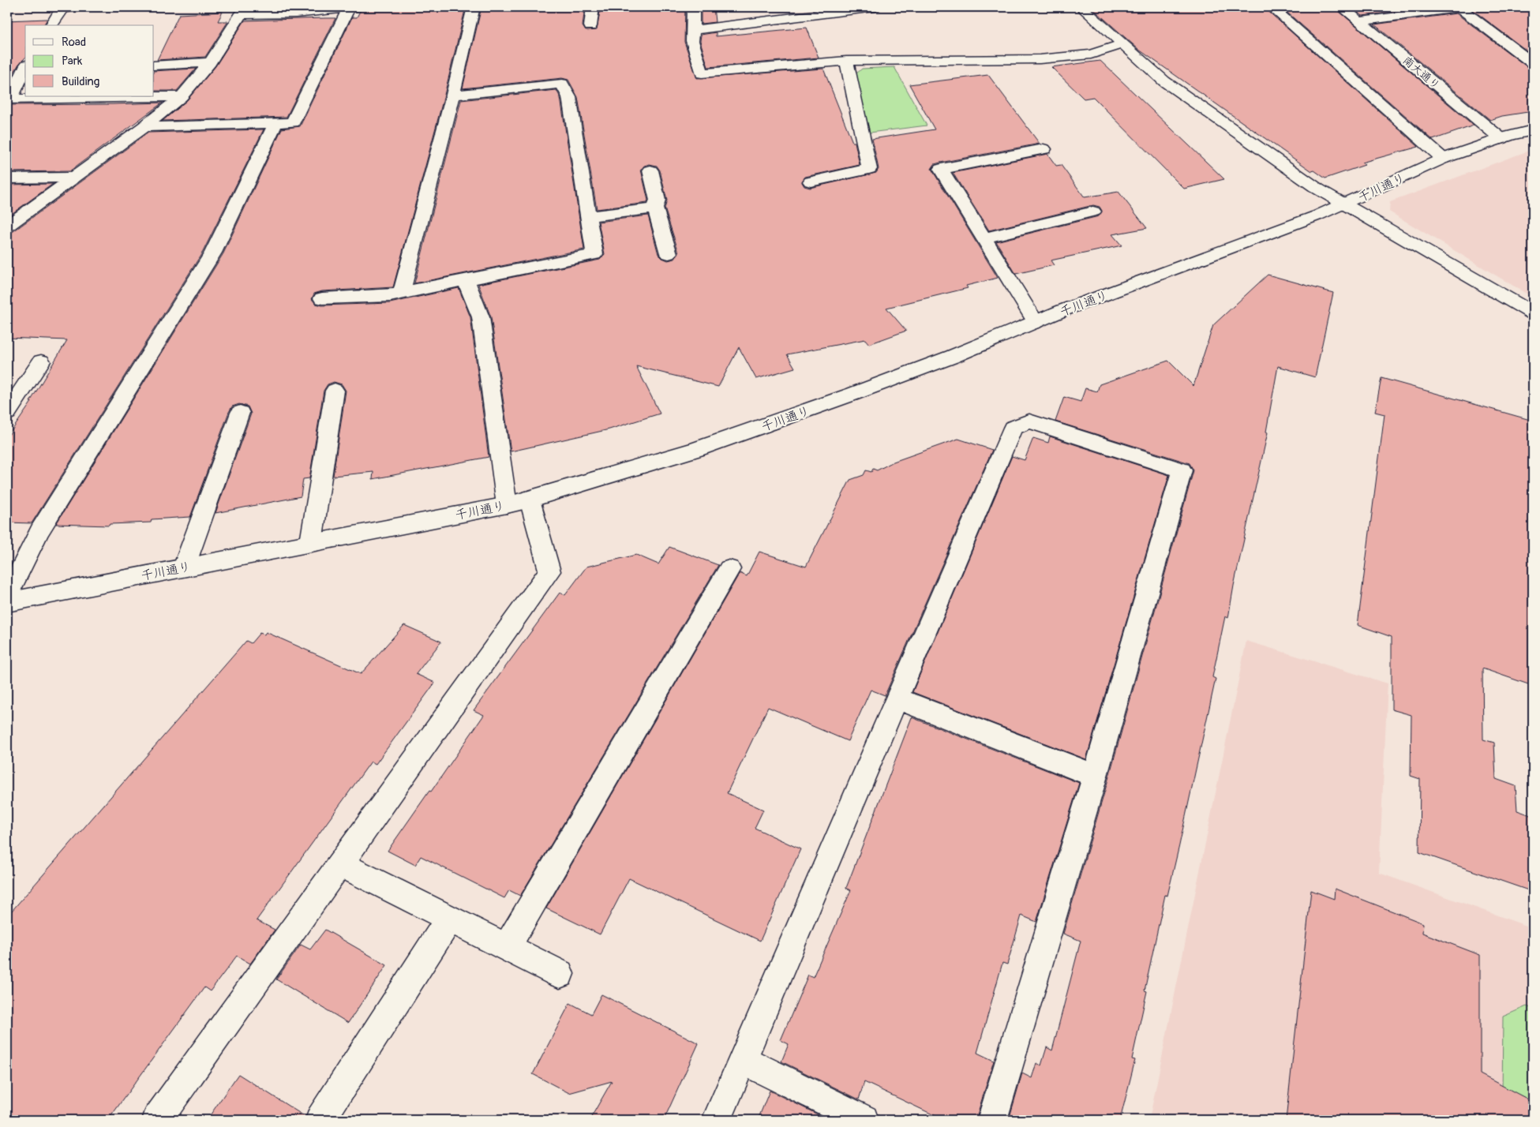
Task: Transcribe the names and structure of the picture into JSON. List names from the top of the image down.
{
  "streets": {
    "street": ["南大通り", "千川通り"]
  },
  "crossings": [
    ["南大通り", "千川通り"]
  ],
  "legend": ["Road", "Park", "Building"]
}
